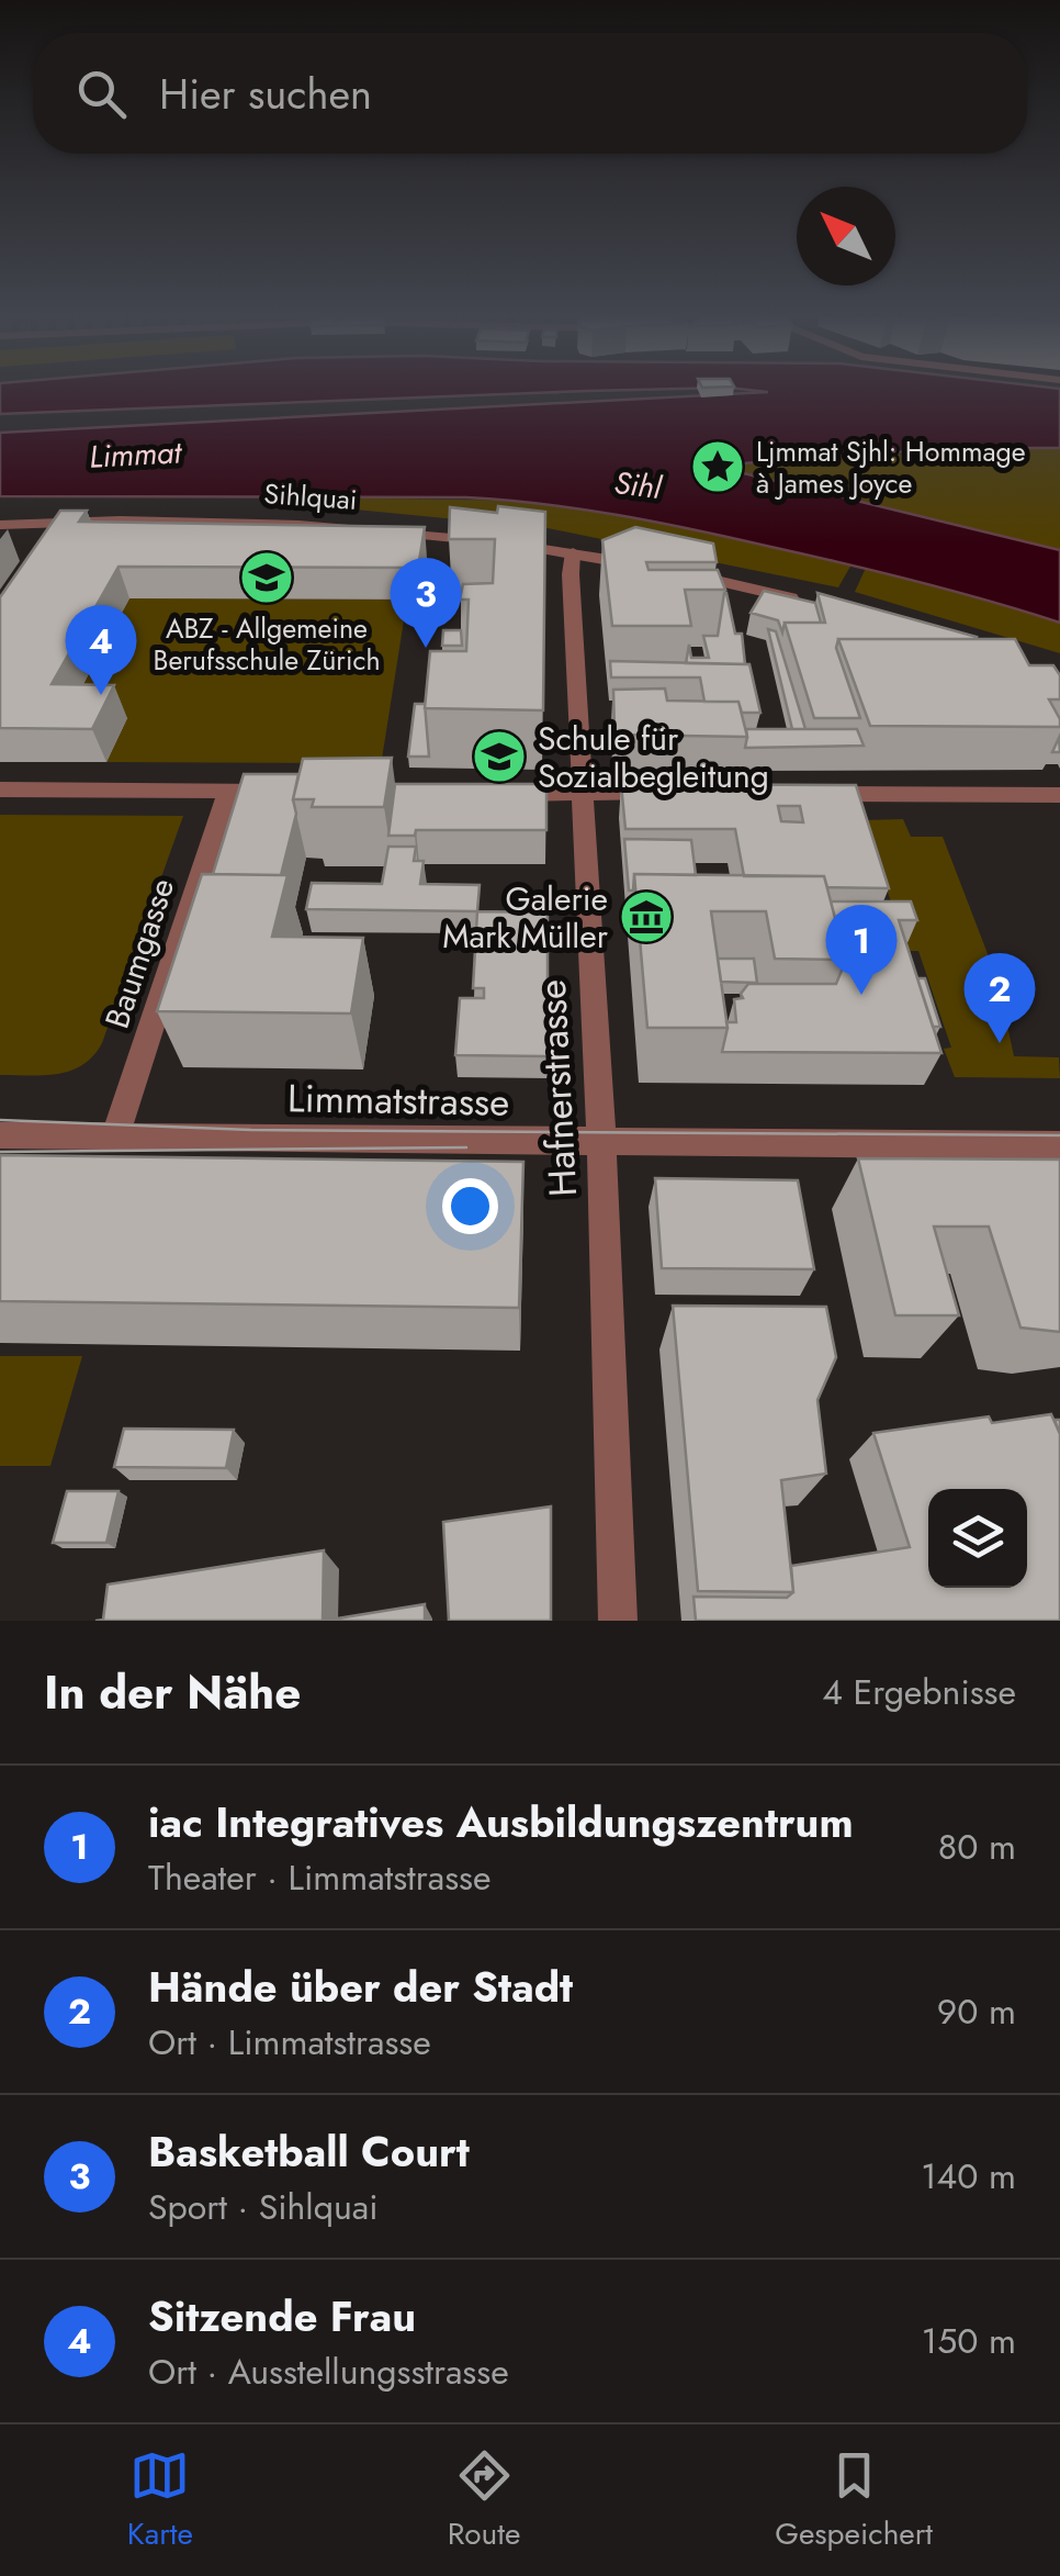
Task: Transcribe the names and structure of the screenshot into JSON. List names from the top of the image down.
{
  "streets": {
    "street": [
      "Sihlquai",
      "Baumgasse",
      "Hafnerstrasse",
      "Limmatstrasse"
    ]
  },
  "crossings": [
    ["Sihlquai", "Hafnerstrasse"],
    ["Baumgasse", "Limmatstrasse"],
    ["Hafnerstrasse", "Limmatstrasse"]
  ],
  "water": ["Limmat", "Sihl"],
  "places": {
    "place": ["Ljmmat Sjhl: Hommage à James Joyce"],
    "school or university": ["ABZ - Allgemeine Berufsschule Zürich", "Schule für Sozialbegleitung"],
    "museum": ["Galerie Mark Müller"]
  },
  "north": "top left",
  "page": {
    "search": "Hier suchen",
    "pins": [
      "3",
      "4",
      "1",
      "2"
    ],
    "heading": ["In der Nähe", "4 Ergebnisse"],
    "list": [
      {
        "mark": "1",
        "name": "iac Integratives Ausbildungszentrum",
        "note": "Theater · Limmatstrasse",
        "value": "80 m"
      },
      {
        "mark": "2",
        "name": "Hände über der Stadt",
        "note": "Ort · Limmatstrasse",
        "value": "90 m"
      },
      {
        "mark": "3",
        "name": "Basketball Court",
        "note": "Sport · Sihlquai",
        "value": "140 m"
      },
      {
        "mark": "4",
        "name": "Sitzende Frau",
        "note": "Ort · Ausstellungsstrasse",
        "value": "150 m"
      }
    ],
    "nav": ["Karte", "Route", "Gespeichert"]
  }
}
